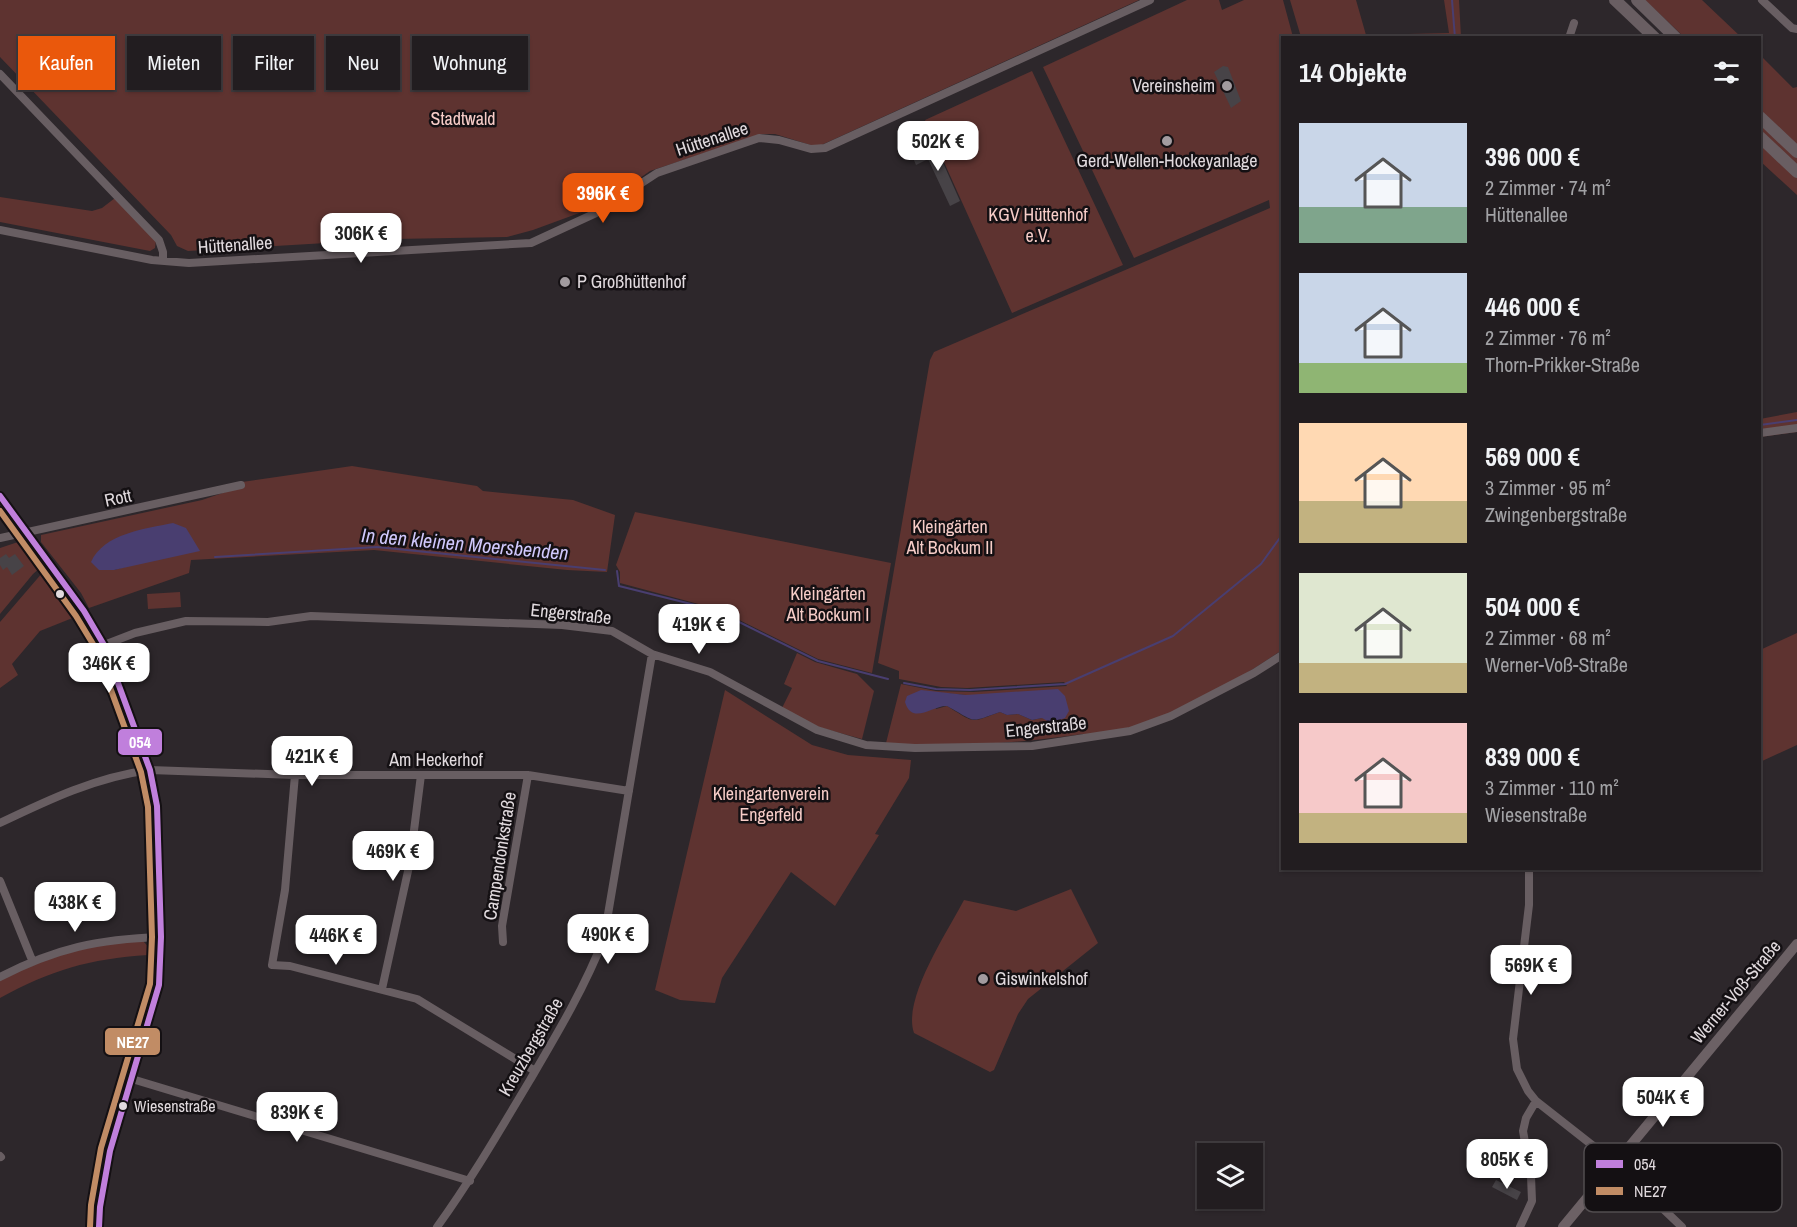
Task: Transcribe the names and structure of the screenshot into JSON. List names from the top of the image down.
{
  "streets": {
    "main road": ["Werner-Voß-Straße"],
    "street": [
      "Hüttenallee",
      "Rott",
      "Engerstraße",
      "Am Heckerhof",
      "Campendonkstraße",
      "Kreuzbergstraße"
    ]
  },
  "crossings": [
    ["Engerstraße", "Kreuzbergstraße"],
    ["Am Heckerhof", "Campendonkstraße"],
    ["Am Heckerhof", "Kreuzbergstraße"]
  ],
  "water": ["In den kleinen Moersbenden"],
  "parks": [
    "Stadtwald",
    "KGV Hüttenhof e.V.",
    "Kleingärten Alt Bockum II",
    "Kleingärten Alt Bockum I",
    "Kleingartenverein Engerfeld"
  ],
  "places": [
    "Vereinsheim",
    "Gerd-Wellen-Hockeyanlage",
    "P Großhüttenhof",
    "Giswinkelshof",
    "Wiesenstraße"
  ],
  "lines": ["transit line 054", "transit line NE27"],
  "legend": ["054", "NE27"],
  "page": {
    "chip": [
      "Kaufen",
      "Mieten",
      "Filter",
      "Neu",
      "Wohnung"
    ],
    "heading": "14 Objekte",
    "list": [
      {
        "name": "396 000 €",
        "note": "2 Zimmer · 74 m² · Hüttenallee"
      },
      {
        "name": "446 000 €",
        "note": "2 Zimmer · 76 m² · Thorn-Prikker-Straße"
      },
      {
        "name": "569 000 €",
        "note": "3 Zimmer · 95 m² · Zwingenbergstraße"
      },
      {
        "name": "504 000 €",
        "note": "2 Zimmer · 68 m² · Werner-Voß-Straße"
      },
      {
        "name": "839 000 €",
        "note": "3 Zimmer · 110 m² · Wiesenstraße"
      }
    ],
    "price": [
      "502K €",
      "396K €",
      "306K €",
      "419K €",
      "346K €",
      "421K €",
      "469K €",
      "438K €",
      "490K €",
      "446K €",
      "569K €",
      "504K €",
      "839K €",
      "805K €"
    ]
  }
}
